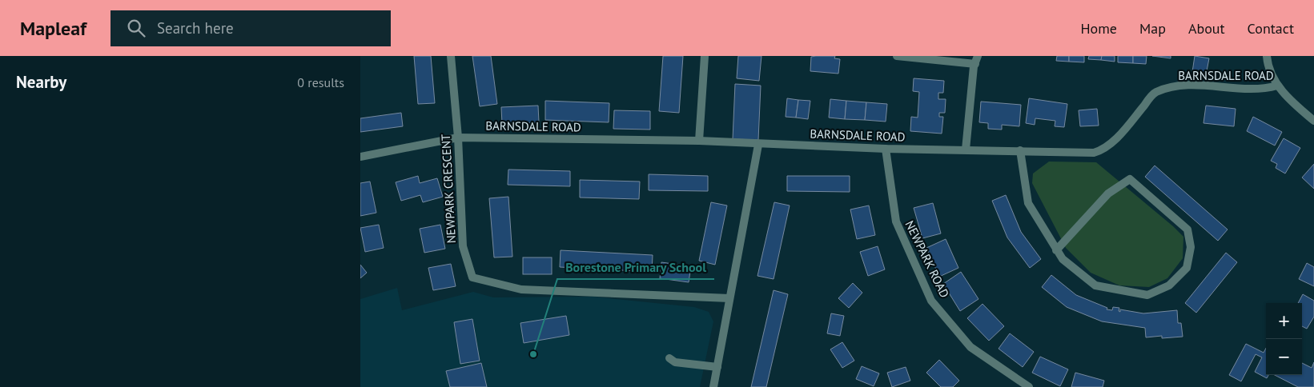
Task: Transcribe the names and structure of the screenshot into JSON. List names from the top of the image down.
{
  "streets": {
    "street": ["BARNSDALE ROAD", "NEWPARK CRESCENT", "NEWPARK ROAD"]
  },
  "crossings": [
    ["BARNSDALE ROAD", "NEWPARK CRESCENT"],
    ["BARNSDALE ROAD", "NEWPARK ROAD"]
  ],
  "places": ["Borestone Primary School"],
  "page": {
    "header": "Mapleaf",
    "search": "Search here",
    "nav": [
      "Home",
      "Map",
      "About",
      "Contact"
    ],
    "heading": ["Nearby", "0 results"],
    "map_buttons": ["+", "−"]
  }
}
